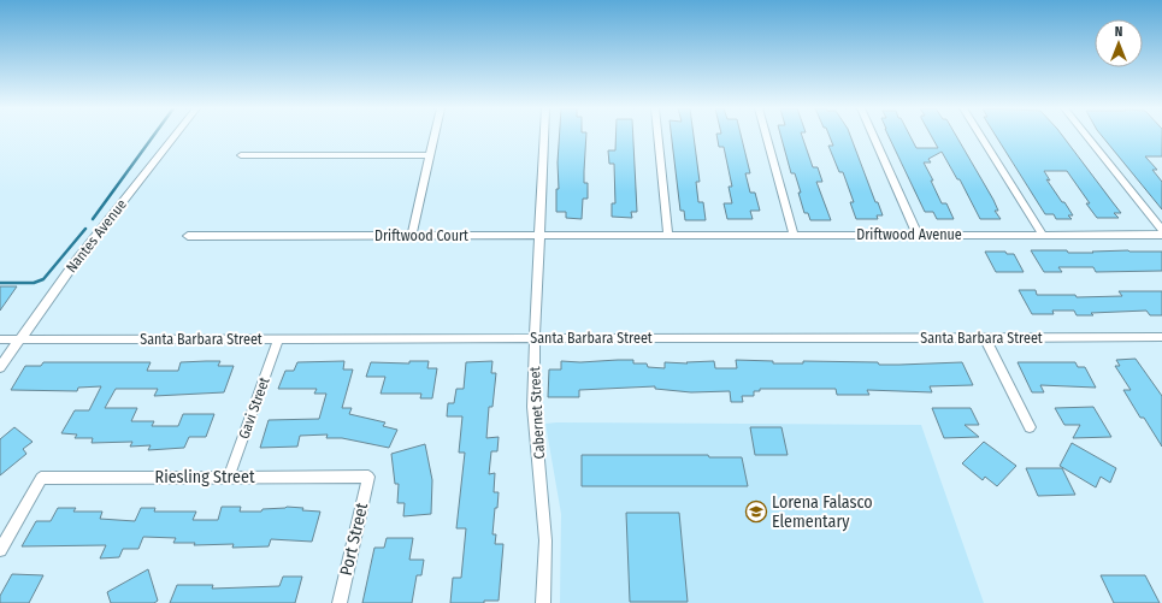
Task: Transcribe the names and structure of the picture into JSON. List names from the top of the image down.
{
  "streets": {
    "street": [
      "Driftwood Avenue",
      "Nantes Avenue",
      "Driftwood Court",
      "Santa Barbara Street",
      "Gavi Street",
      "Cabernet Street",
      "Riesling Street",
      "Port Street"
    ]
  },
  "crossings": [
    ["Driftwood Avenue", "Driftwood Court"],
    ["Nantes Avenue", "Santa Barbara Street"],
    ["Driftwood Court", "Cabernet Street"],
    ["Santa Barbara Street", "Gavi Street"],
    ["Santa Barbara Street", "Cabernet Street"],
    ["Gavi Street", "Riesling Street"],
    ["Riesling Street", "Port Street"]
  ],
  "places": {
    "school or university": ["Lorena Falasco Elementary"]
  },
  "north": "top"
}
